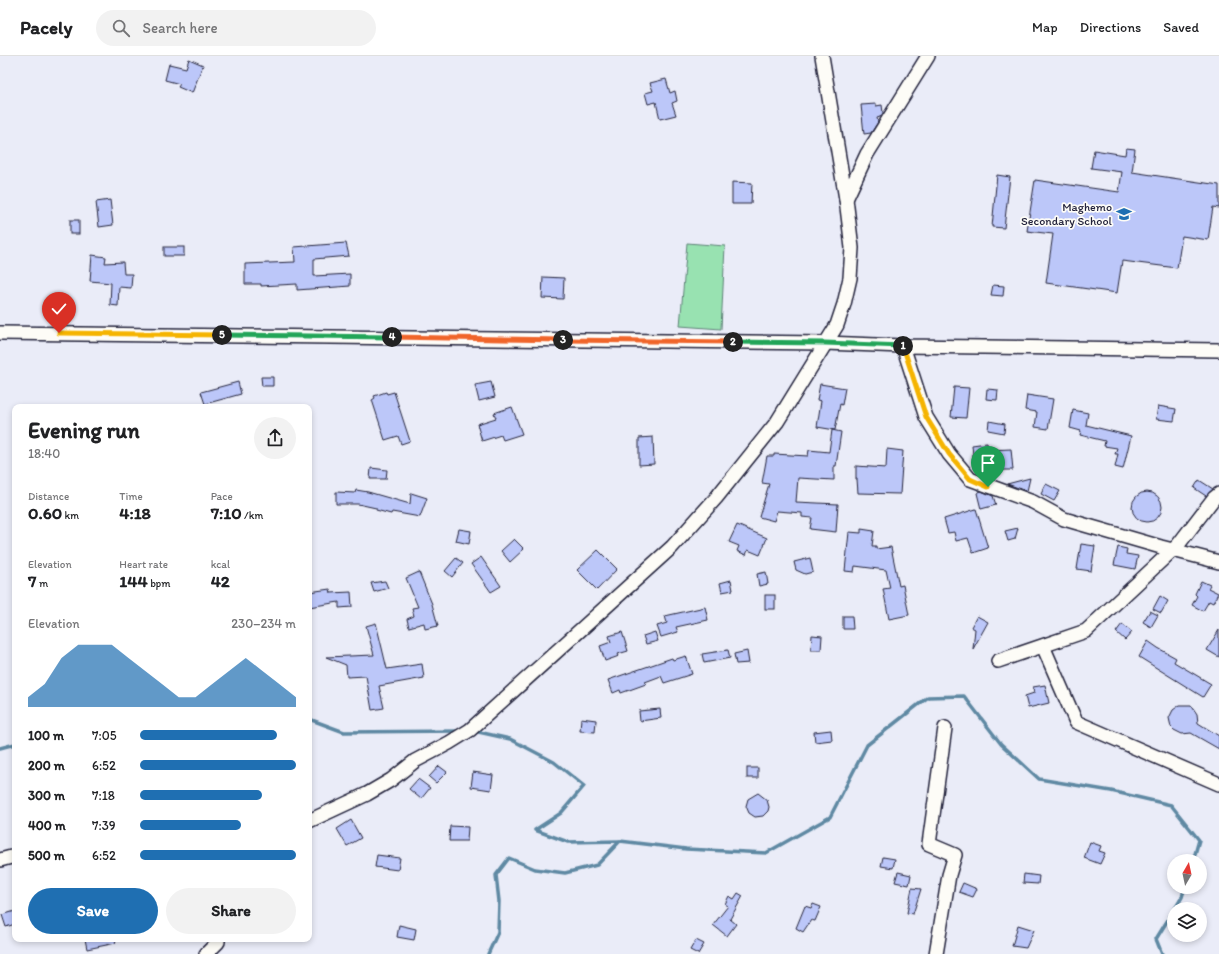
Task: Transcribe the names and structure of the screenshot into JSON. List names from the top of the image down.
{
  "places": {
    "school or university": ["Maghemo Secondary School"]
  },
  "north": "top",
  "page": {
    "header": "Pacely",
    "search": "Search here",
    "nav": ["Map", "Directions", "Saved"],
    "pins": [
      "5",
      "4",
      "3",
      "2",
      "1"
    ],
    "heading": ["Evening run", "18:40"],
    "stats": [
      ["Distance", "0.60 km"],
      ["Time", "4:18"],
      ["Pace", "7:10 /km"],
      ["Elevation", "7 m"],
      ["Heart rate", "144 bpm"],
      ["kcal", "42"]
    ],
    "chart": ["Elevation", "230–234 m"],
    "list": [
      {
        "name": "100 m",
        "note": "7:05"
      },
      {
        "name": "200 m",
        "note": "6:52"
      },
      {
        "name": "300 m",
        "note": "7:18"
      },
      {
        "name": "400 m",
        "note": "7:39"
      },
      {
        "name": "500 m",
        "note": "6:52"
      }
    ],
    "buttons": ["Save", "Share"]
  }
}
